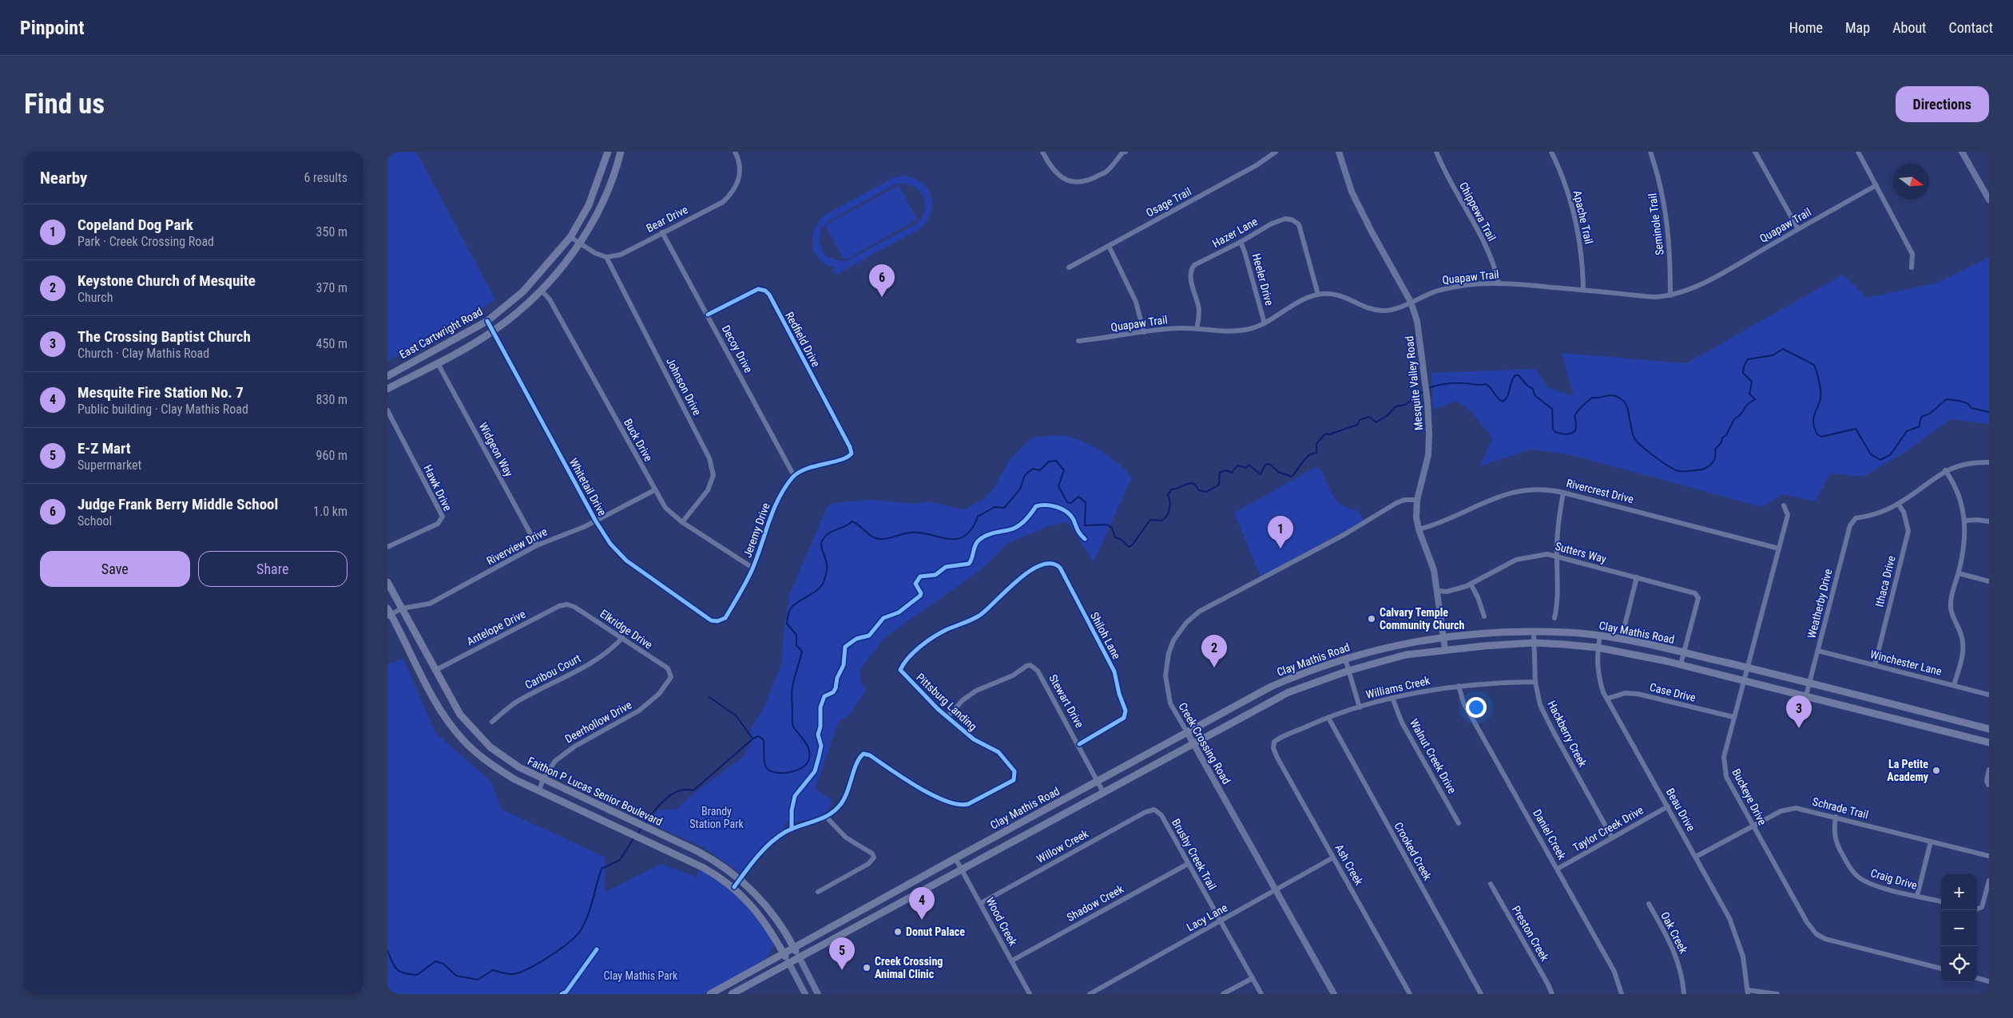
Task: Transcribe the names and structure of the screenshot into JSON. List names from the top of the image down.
{
  "streets": {
    "main road": ["East Cartwright Road", "Clay Mathis Road", "Faithon P Lucas Senior Boulevard"],
    "street": [
      "Osage Trail",
      "Chippewa Trail",
      "Apache Trail",
      "Bear Drive",
      "Seminole Trail",
      "Quapaw Trail",
      "Hazer Lane",
      "Heeler Drive",
      "Redfield Drive",
      "Decoy Drive",
      "Mesquite Valley Road",
      "Johnson Drive",
      "Buck Drive",
      "Widgeon Way",
      "Whitetail Drive",
      "Hawk Drive",
      "Rivercrest Drive",
      "Jeremy Drive",
      "Riverview Drive",
      "Sutters Way",
      "Ithaca Drive",
      "Weatherby Drive",
      "Antelope Drive",
      "Elkridge Drive",
      "Shiloh Lane",
      "Winchester Lane",
      "Caribou Court",
      "Williams Creek",
      "Case Drive",
      "Stewart Drive",
      "Pittsburg Landing",
      "Deerhollow Drive",
      "Hackberry Creek",
      "Creek Crossing Road",
      "Walnut Creek Drive",
      "Buckeye Drive",
      "Schrade Trail",
      "Beau Drive",
      "Taylor Creek Drive",
      "Daniel Creek",
      "Willow Creek",
      "Crooked Creek",
      "Brushy Creek Trail",
      "Ash Creek",
      "Craig Drive",
      "Shadow Creek",
      "Lacy Lane",
      "Wood Creek",
      "Oak Creek",
      "Preston Creek"
    ]
  },
  "crossings": [
    ["Chippewa Trail", "Quapaw Trail"],
    ["Apache Trail", "Quapaw Trail"],
    ["Bear Drive", "Decoy Drive"],
    ["Bear Drive", "Johnson Drive"],
    ["Seminole Trail", "Quapaw Trail"],
    ["Quapaw Trail", "Hazer Lane"],
    ["Quapaw Trail", "Heeler Drive"],
    ["Quapaw Trail", "Mesquite Valley Road"],
    ["Hazer Lane", "Heeler Drive"],
    ["East Cartwright Road", "Whitetail Drive"],
    ["Redfield Drive", "Decoy Drive"],
    ["Redfield Drive", "Jeremy Drive"],
    ["Decoy Drive", "Jeremy Drive"],
    ["Mesquite Valley Road", "Rivercrest Drive"],
    ["Mesquite Valley Road", "Sutters Way"],
    ["Mesquite Valley Road", "Clay Mathis Road"],
    ["Mesquite Valley Road", "Creek Crossing Road"],
    ["Johnson Drive", "Buck Drive"],
    ["Buck Drive", "Jeremy Drive"],
    ["Buck Drive", "Riverview Drive"],
    ["Widgeon Way", "Riverview Drive"],
    ["Whitetail Drive", "Jeremy Drive"],
    ["Whitetail Drive", "Riverview Drive"],
    ["Rivercrest Drive", "Buckeye Drive"],
    ["Riverview Drive", "Faithon P Lucas Senior Boulevard"],
    ["Sutters Way", "Clay Mathis Road"],
    ["Ithaca Drive", "Weatherby Drive"],
    ["Ithaca Drive", "Winchester Lane"],
    ["Weatherby Drive", "Clay Mathis Road"],
    ["Weatherby Drive", "Winchester Lane"],
    ["Antelope Drive", "Elkridge Drive"],
    ["Antelope Drive", "Faithon P Lucas Senior Boulevard"],
    ["Elkridge Drive", "Caribou Court"],
    ["Elkridge Drive", "Deerhollow Drive"],
    ["Clay Mathis Road", "Stewart Drive"],
    ["Clay Mathis Road", "Hackberry Creek"],
    ["Clay Mathis Road", "Creek Crossing Road"],
    ["Clay Mathis Road", "Faithon P Lucas Senior Boulevard"],
    ["Clay Mathis Road", "Buckeye Drive"],
    ["Clay Mathis Road", "Beau Drive"],
    ["Clay Mathis Road", "Wood Creek"],
    ["Shiloh Lane", "Stewart Drive"],
    ["Shiloh Lane", "Pittsburg Landing"],
    ["Williams Creek", "Hackberry Creek"],
    ["Williams Creek", "Walnut Creek Drive"],
    ["Williams Creek", "Daniel Creek"],
    ["Williams Creek", "Crooked Creek"],
    ["Williams Creek", "Ash Creek"],
    ["Case Drive", "Buckeye Drive"],
    ["Case Drive", "Beau Drive"],
    ["Stewart Drive", "Pittsburg Landing"],
    ["Deerhollow Drive", "Faithon P Lucas Senior Boulevard"],
    ["Hackberry Creek", "Taylor Creek Drive"],
    ["Creek Crossing Road", "Lacy Lane"],
    ["Buckeye Drive", "Schrade Trail"],
    ["Schrade Trail", "Beau Drive"],
    ["Schrade Trail", "Craig Drive"],
    ["Beau Drive", "Taylor Creek Drive"],
    ["Taylor Creek Drive", "Daniel Creek"],
    ["Willow Creek", "Brushy Creek Trail"],
    ["Willow Creek", "Wood Creek"],
    ["Brushy Creek Trail", "Shadow Creek"],
    ["Brushy Creek Trail", "Lacy Lane"],
    ["Ash Creek", "Lacy Lane"],
    ["Shadow Creek", "Wood Creek"]
  ],
  "parks": ["Brandy Station Park", "Clay Mathis Park"],
  "places": [
    "Calvary Temple Community Church",
    "La Petite Academy",
    "Donut Palace",
    "Creek Crossing Animal Clinic"
  ],
  "north": "right",
  "page": {
    "header": "Pinpoint",
    "nav": [
      "Home",
      "Map",
      "About",
      "Contact"
    ],
    "buttons": [
      "Directions",
      ["Save", "Share"]
    ],
    "title": "Find us",
    "heading": ["Nearby", "6 results"],
    "list": [
      {
        "mark": "1",
        "name": "Copeland Dog Park",
        "note": "Park · Creek Crossing Road",
        "value": "350 m"
      },
      {
        "mark": "2",
        "name": "Keystone Church of Mesquite",
        "note": "Church",
        "value": "370 m"
      },
      {
        "mark": "3",
        "name": "The Crossing Baptist Church",
        "note": "Church · Clay Mathis Road",
        "value": "450 m"
      },
      {
        "mark": "4",
        "name": "Mesquite Fire Station No. 7",
        "note": "Public building · Clay Mathis Road",
        "value": "830 m"
      },
      {
        "mark": "5",
        "name": "E-Z Mart",
        "note": "Supermarket",
        "value": "960 m"
      },
      {
        "mark": "6",
        "name": "Judge Frank Berry Middle School",
        "note": "School",
        "value": "1.0 km"
      }
    ],
    "pins": [
      "6",
      "1",
      "2",
      "3",
      "4",
      "5"
    ],
    "map_buttons": ["+", "−"]
  }
}
